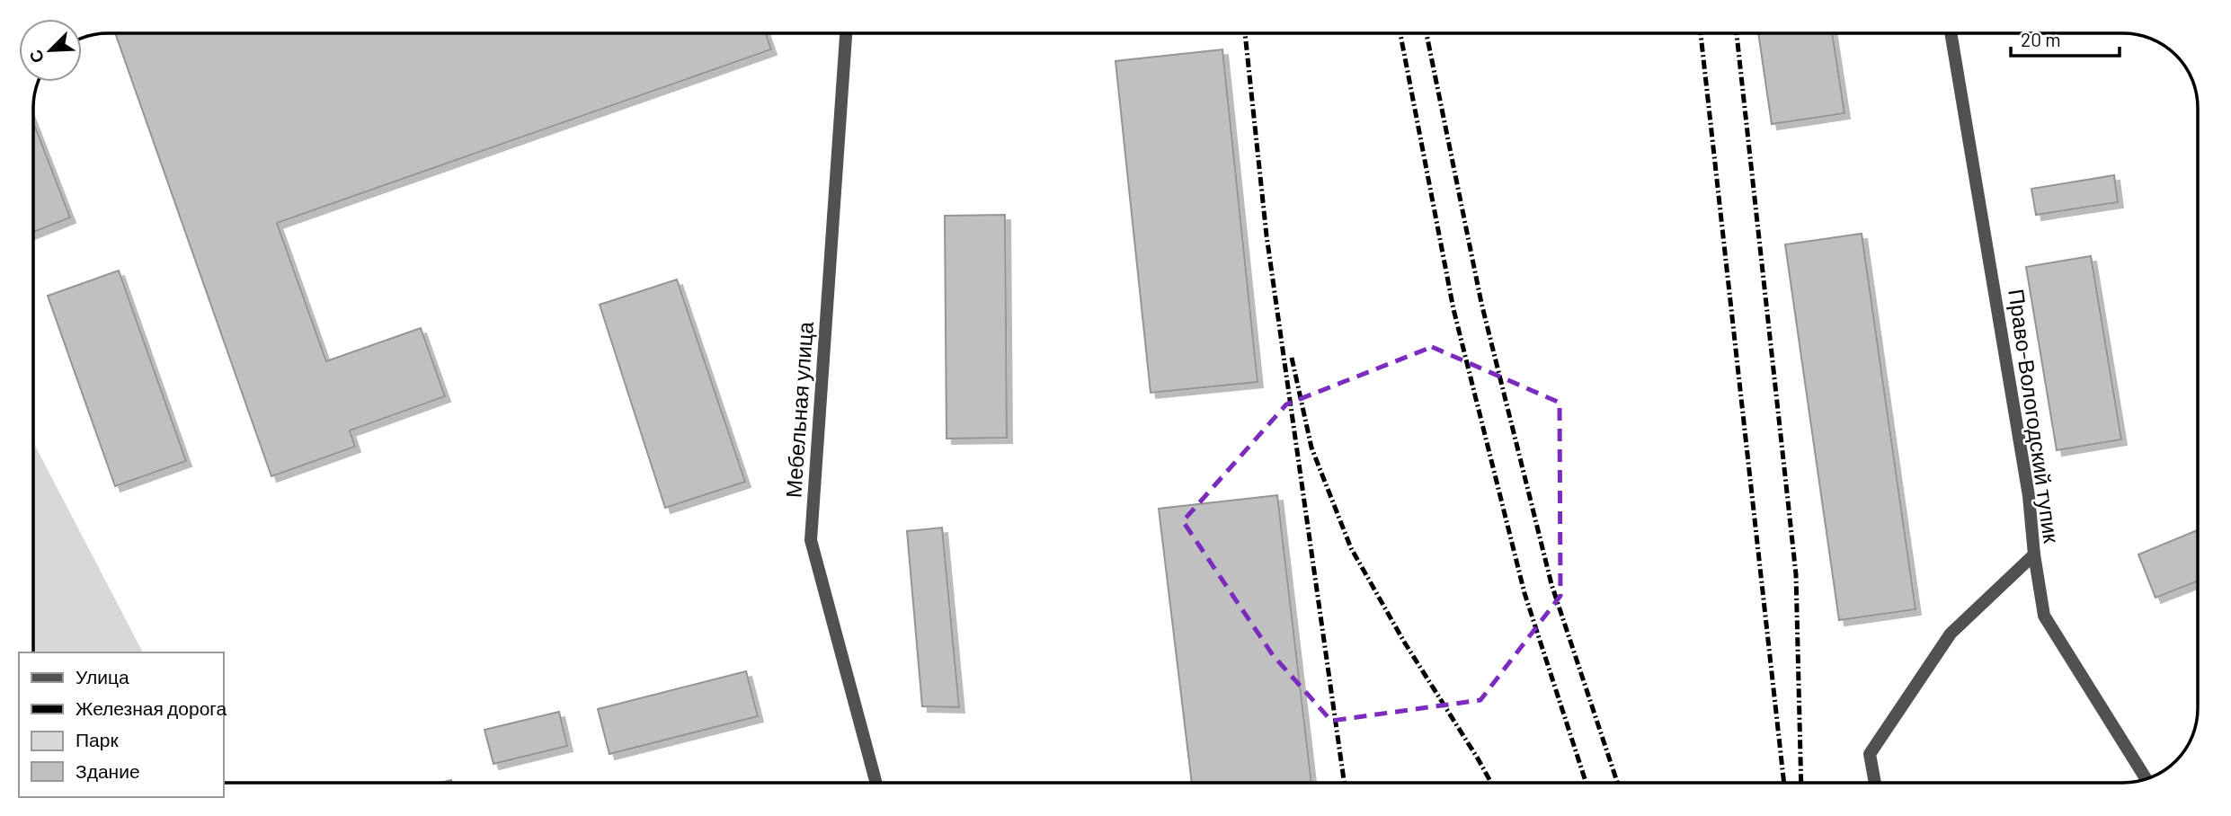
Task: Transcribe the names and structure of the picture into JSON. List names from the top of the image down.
{
  "streets": {
    "street": ["Мебельная улица", "Право-Вологодский тупик"]
  },
  "legend": [
    "Улица",
    "Железная дорога",
    "Парк",
    "Здание"
  ],
  "scale_bar": "20 m",
  "north": "bottom left"
}
